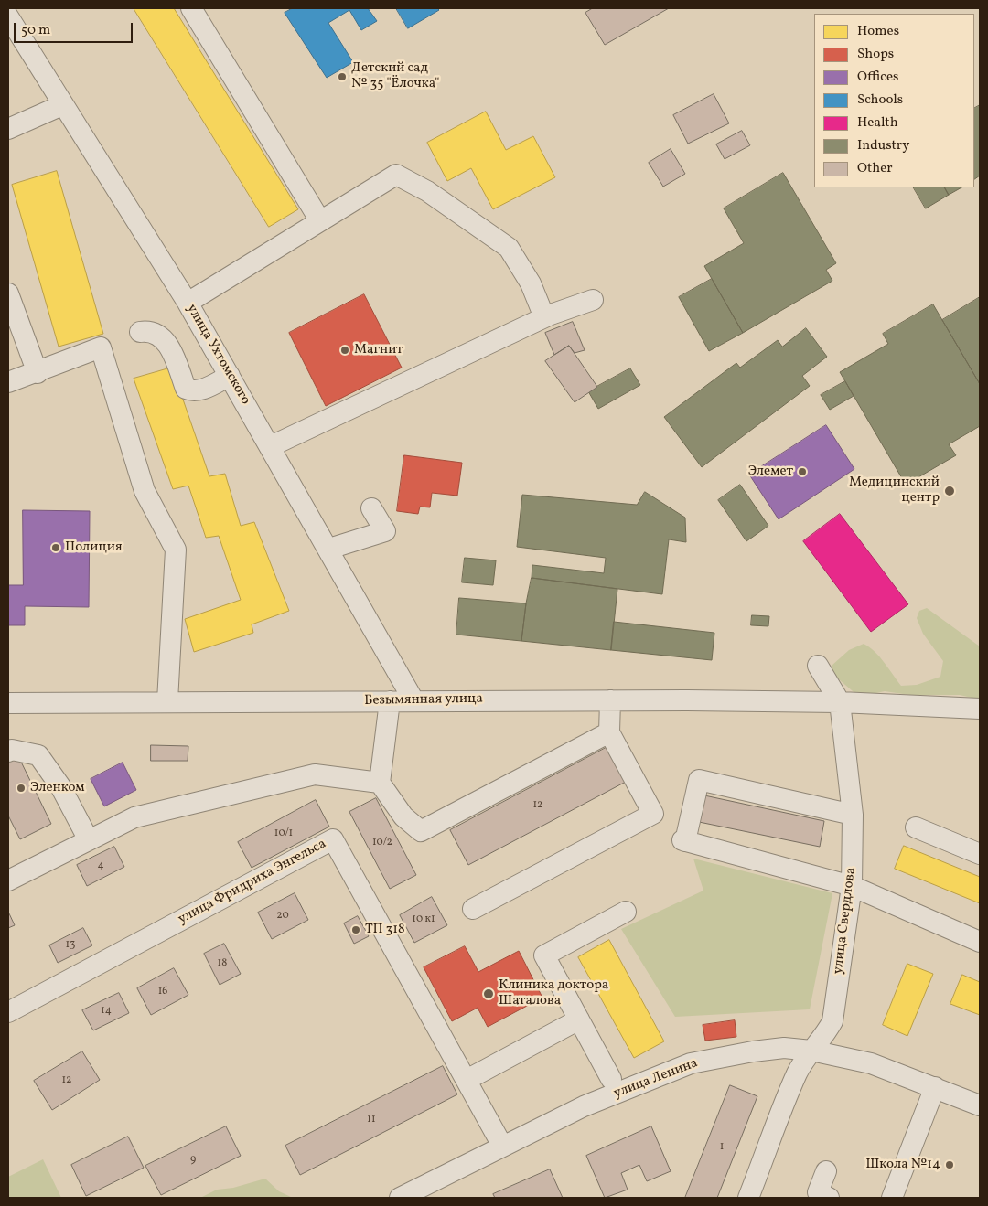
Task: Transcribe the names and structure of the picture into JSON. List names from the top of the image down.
{
  "streets": {
    "street": [
      "улица Ухтомского",
      "Безымянная улица",
      "улица Фридриха Энгельса",
      "улица Свердлова",
      "улица Ленина"
    ]
  },
  "crossings": [
    ["улица Ухтомского", "Безымянная улица"],
    ["Безымянная улица", "улица Свердлова"],
    ["улица Фридриха Энгельса", "улица Ленина"],
    ["улица Свердлова", "улица Ленина"]
  ],
  "places": [
    "Детский сад № 35 \"Ёлочка\"",
    "Магнит",
    "Элемет",
    "Медицинский центр",
    "Полиция",
    "Эленком",
    "ТП 318",
    "Клиника доктора Шаталова",
    "Школа №14"
  ],
  "house_numbers": [
    "12",
    "10/1",
    "10/2",
    "4",
    "20",
    "10 к1",
    "13",
    "18",
    "16",
    "14",
    "12",
    "11",
    "1",
    "9"
  ],
  "legend": [
    "Homes",
    "Shops",
    "Offices",
    "Schools",
    "Health",
    "Industry",
    "Other"
  ],
  "scale_bar": "50 m"
}
